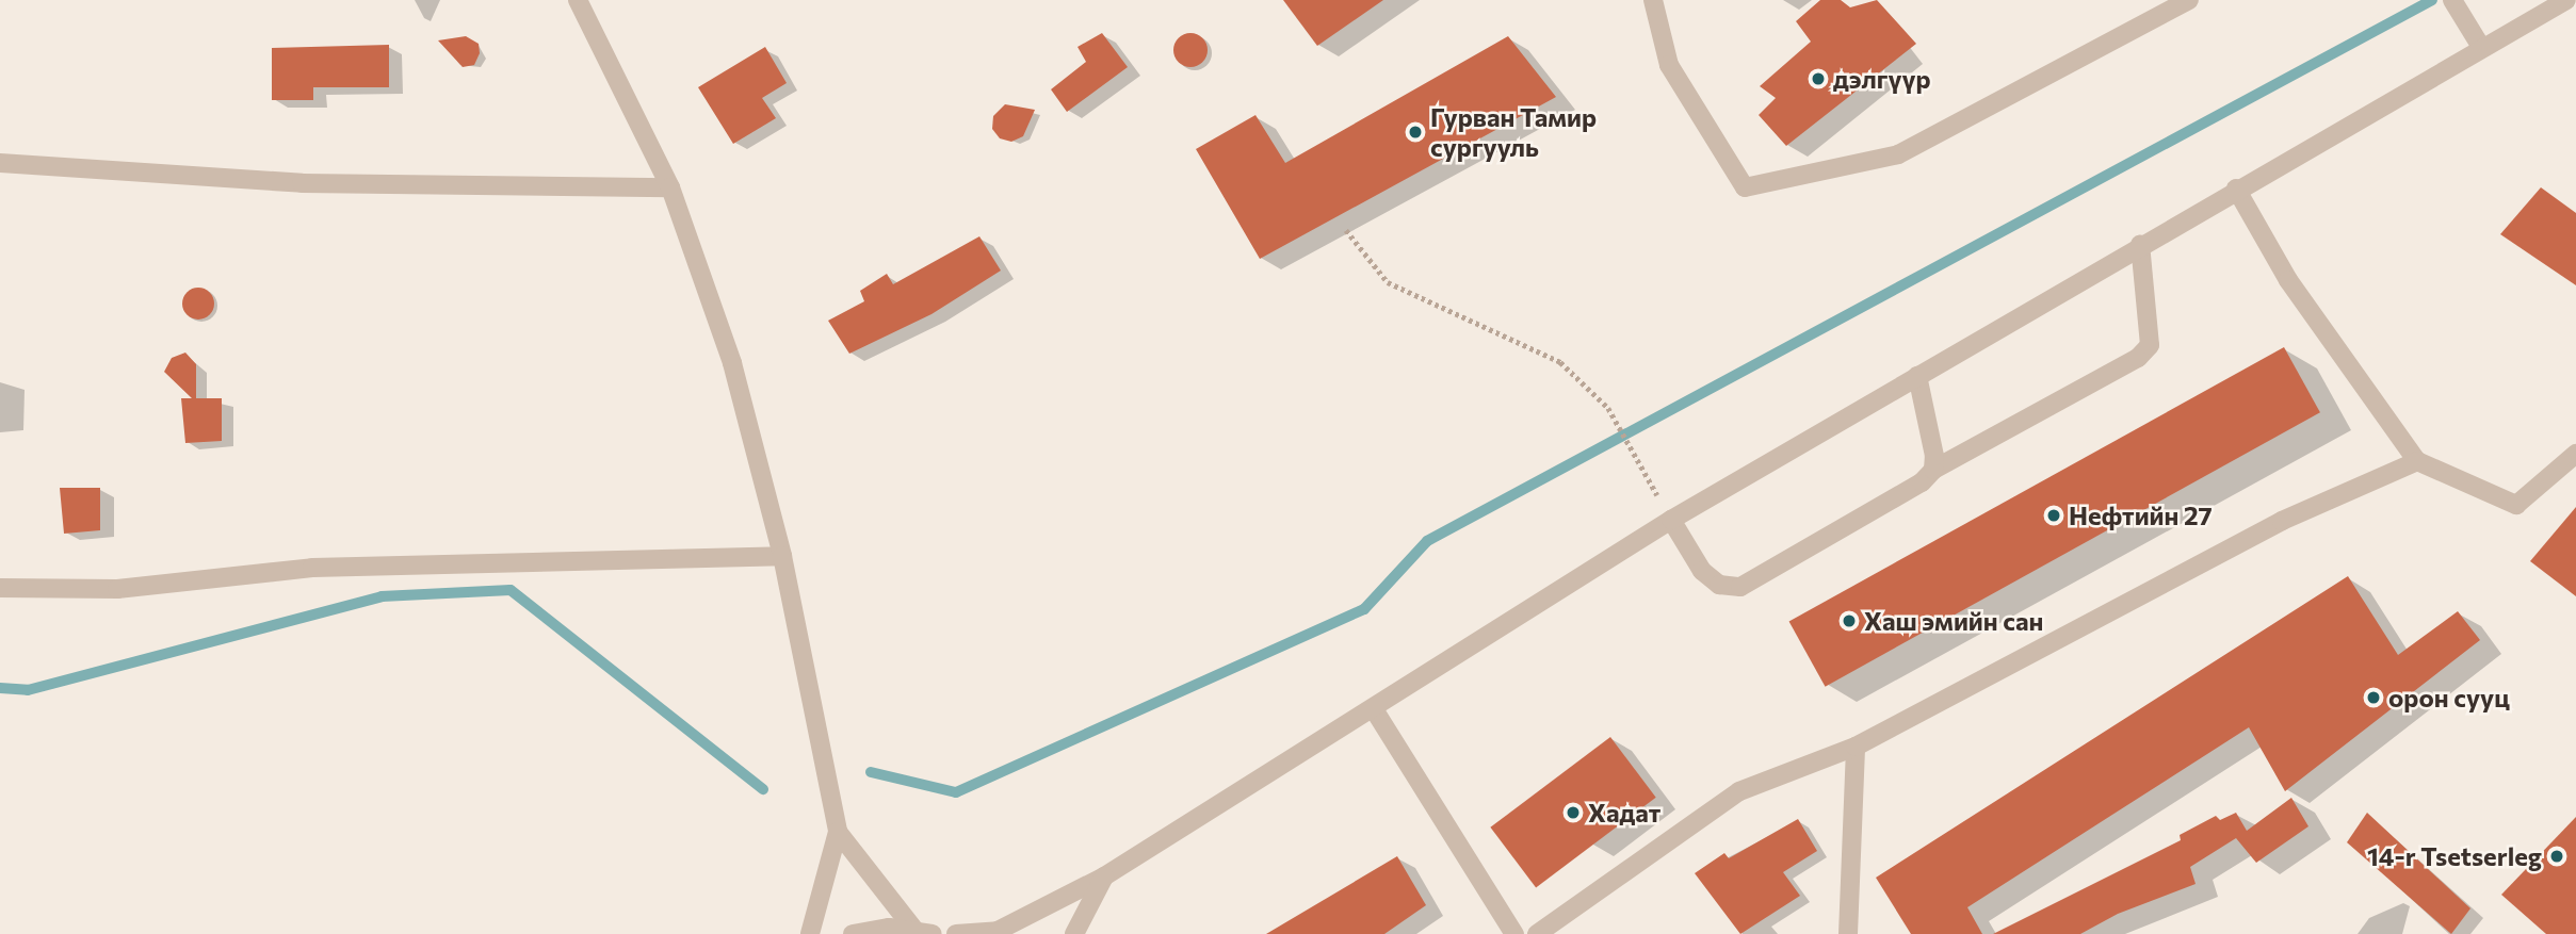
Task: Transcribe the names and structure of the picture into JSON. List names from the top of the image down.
{
  "places": [
    "дэлгүүр",
    "Гурван Тамир сургууль",
    "Нефтийн 27",
    "Хаш эмийн сан",
    "орон сууц",
    "Хадат",
    "14-r Tsetserleg"
  ]
}
